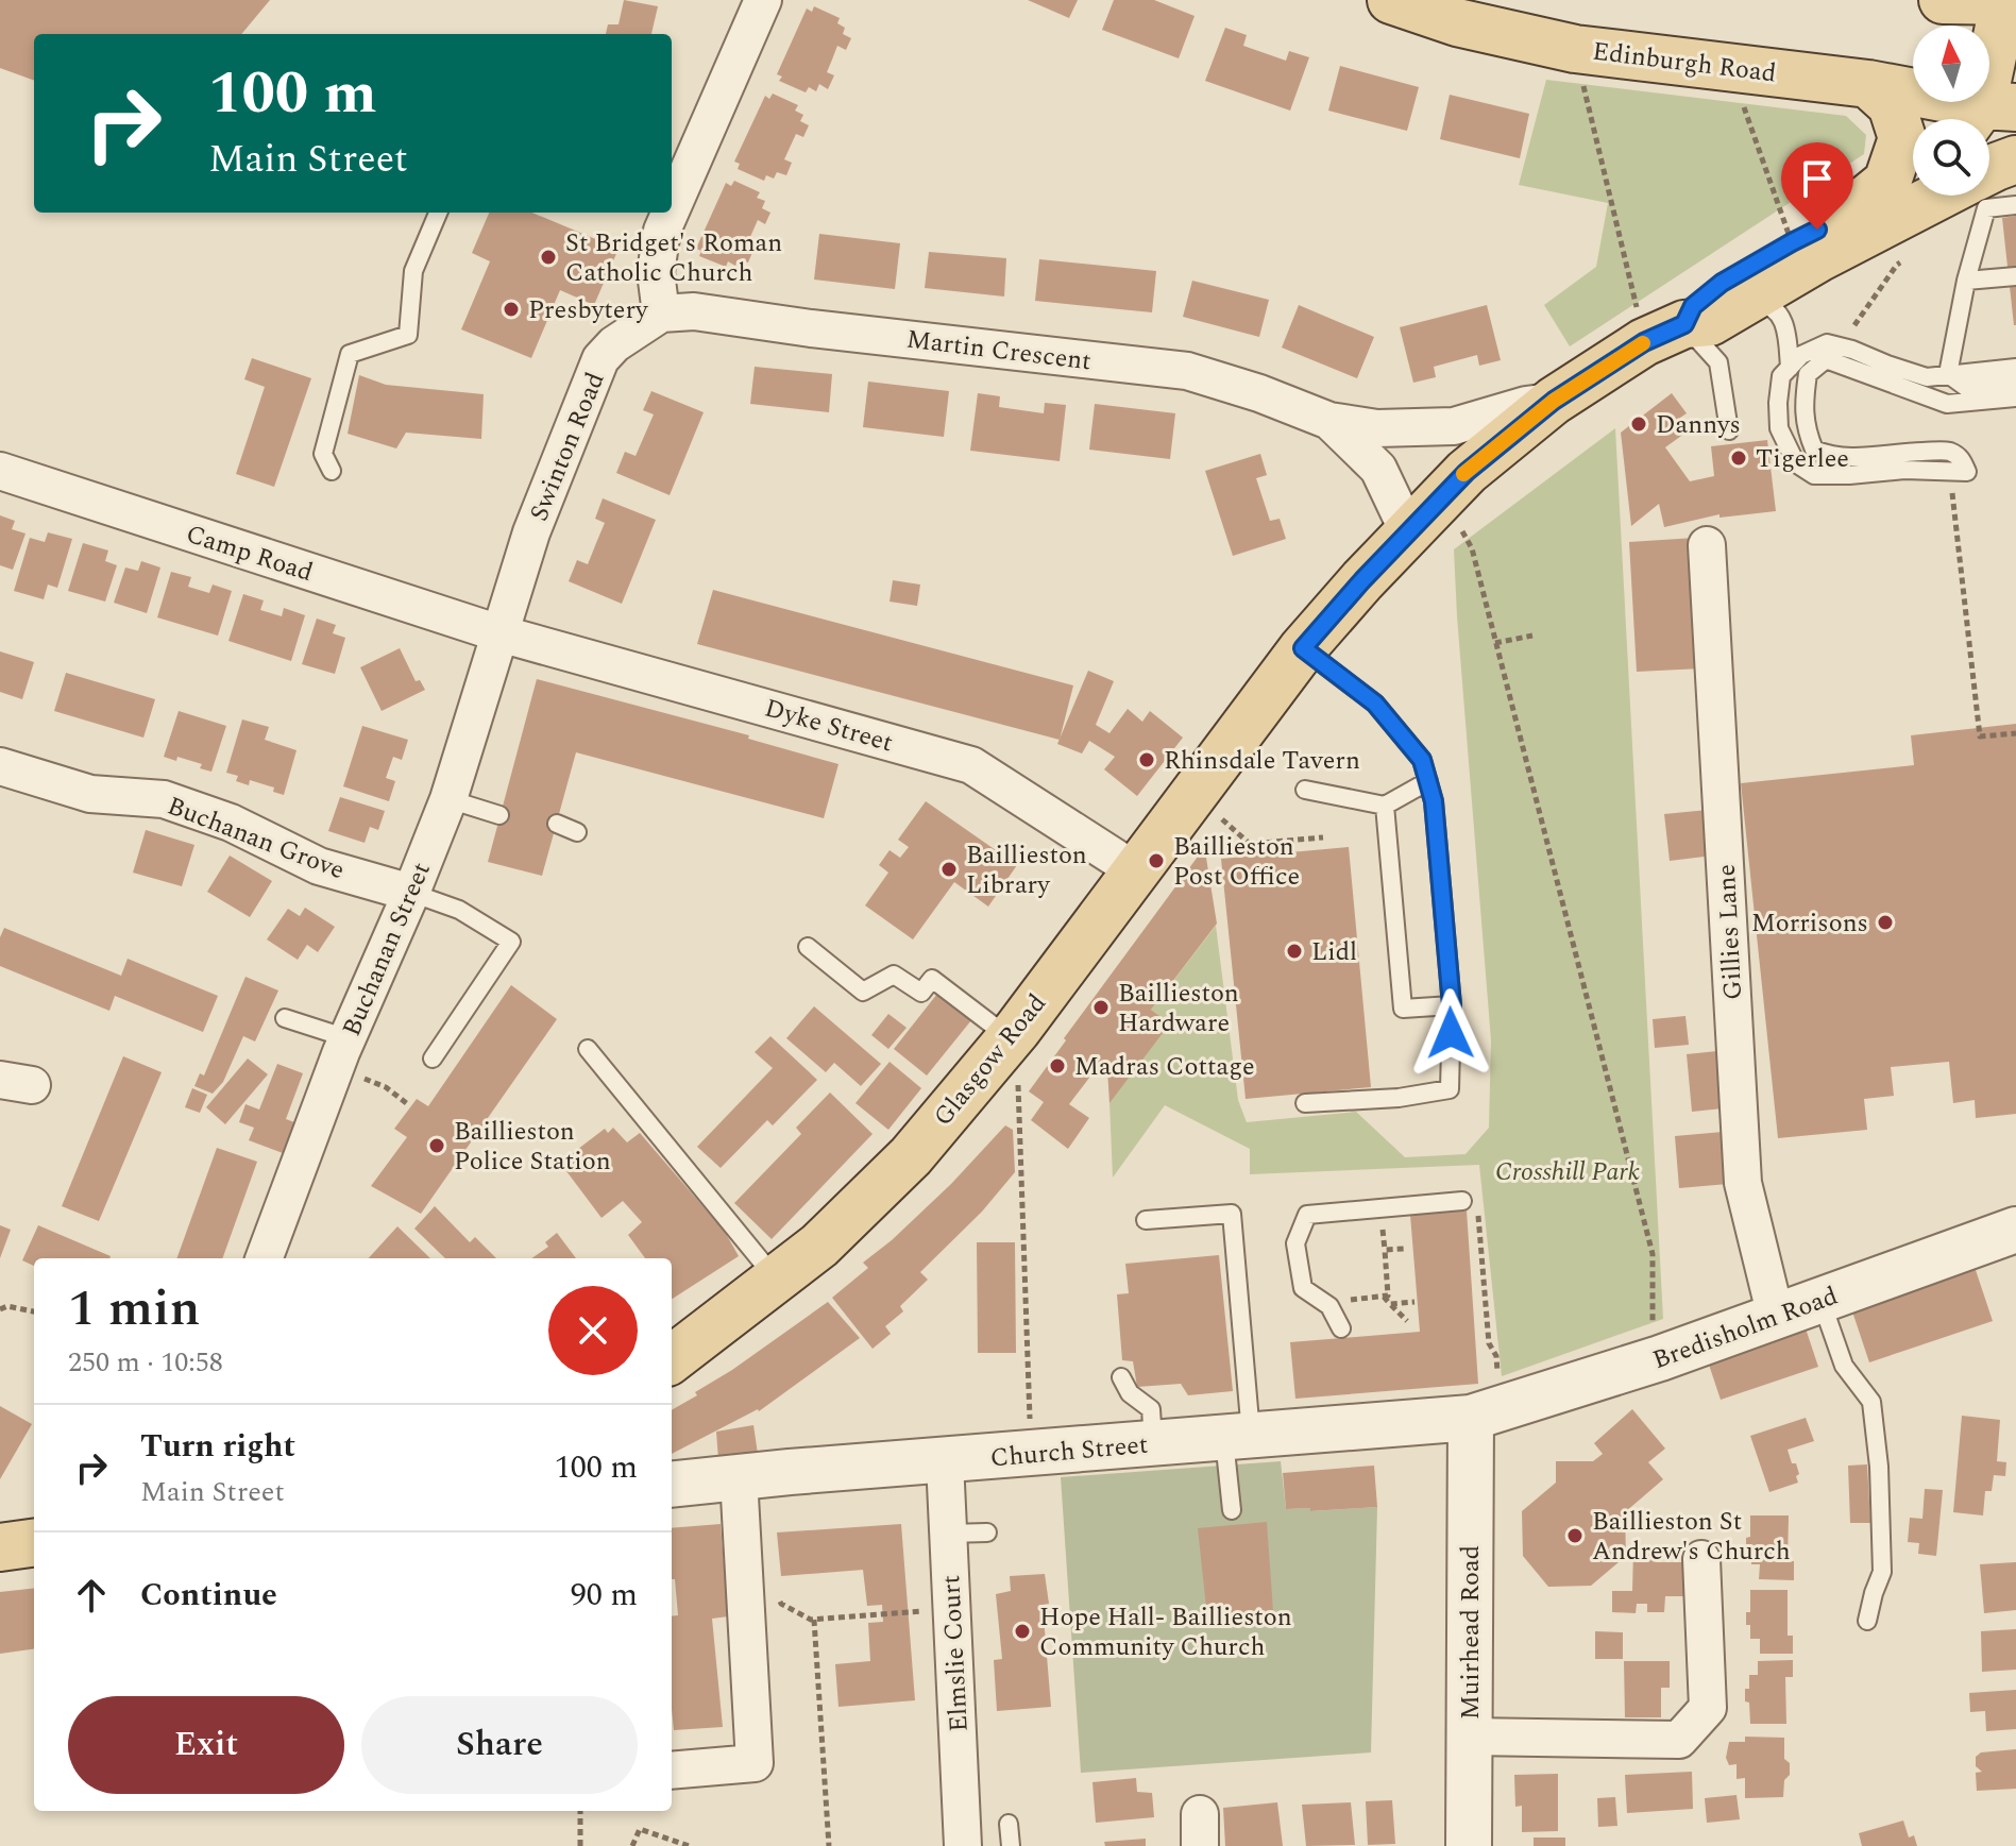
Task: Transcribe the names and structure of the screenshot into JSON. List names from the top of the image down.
{
  "streets": {
    "main road": ["Edinburgh Road", "Glasgow Road"],
    "street": [
      "Martin Crescent",
      "Swinton Road",
      "Camp Road",
      "Dyke Street",
      "Buchanan Grove",
      "Gillies Lane",
      "Buchanan Street",
      "Bredisholm Road",
      "Church Street",
      "Muirhead Road",
      "Elmslie Court"
    ]
  },
  "crossings": [
    ["Martin Crescent", "Swinton Road"],
    ["Martin Crescent", "Glasgow Road"],
    ["Swinton Road", "Camp Road"],
    ["Swinton Road", "Dyke Street"],
    ["Swinton Road", "Buchanan Street"],
    ["Camp Road", "Dyke Street"],
    ["Camp Road", "Buchanan Street"],
    ["Dyke Street", "Buchanan Street"],
    ["Dyke Street", "Glasgow Road"],
    ["Buchanan Grove", "Buchanan Street"],
    ["Gillies Lane", "Bredisholm Road"],
    ["Bredisholm Road", "Church Street"],
    ["Bredisholm Road", "Muirhead Road"],
    ["Church Street", "Muirhead Road"],
    ["Church Street", "Elmslie Court"]
  ],
  "parks": ["Crosshill Park"],
  "places": [
    "St Bridget's Roman Catholic Church",
    "Presbytery",
    "Dannys",
    "Tigerlee",
    "Rhinsdale Tavern",
    "Baillieston Post Office",
    "Baillieston Library",
    "Morrisons",
    "Lidl",
    "Baillieston Hardware",
    "Madras Cottage",
    "Baillieston Police Station",
    "Baillieston St Andrew's Church",
    "Hope Hall- Baillieston Community Church"
  ],
  "north": "top",
  "page": {
    "turn": ["100 m", "Main Street"],
    "heading": ["1 min", "250 m · 10:58"],
    "list": [
      {
        "name": "Turn right",
        "note": "Main Street",
        "value": "100 m"
      },
      {
        "name": "Continue",
        "value": "90 m"
      }
    ],
    "buttons": ["Exit", "Share"]
  }
}
